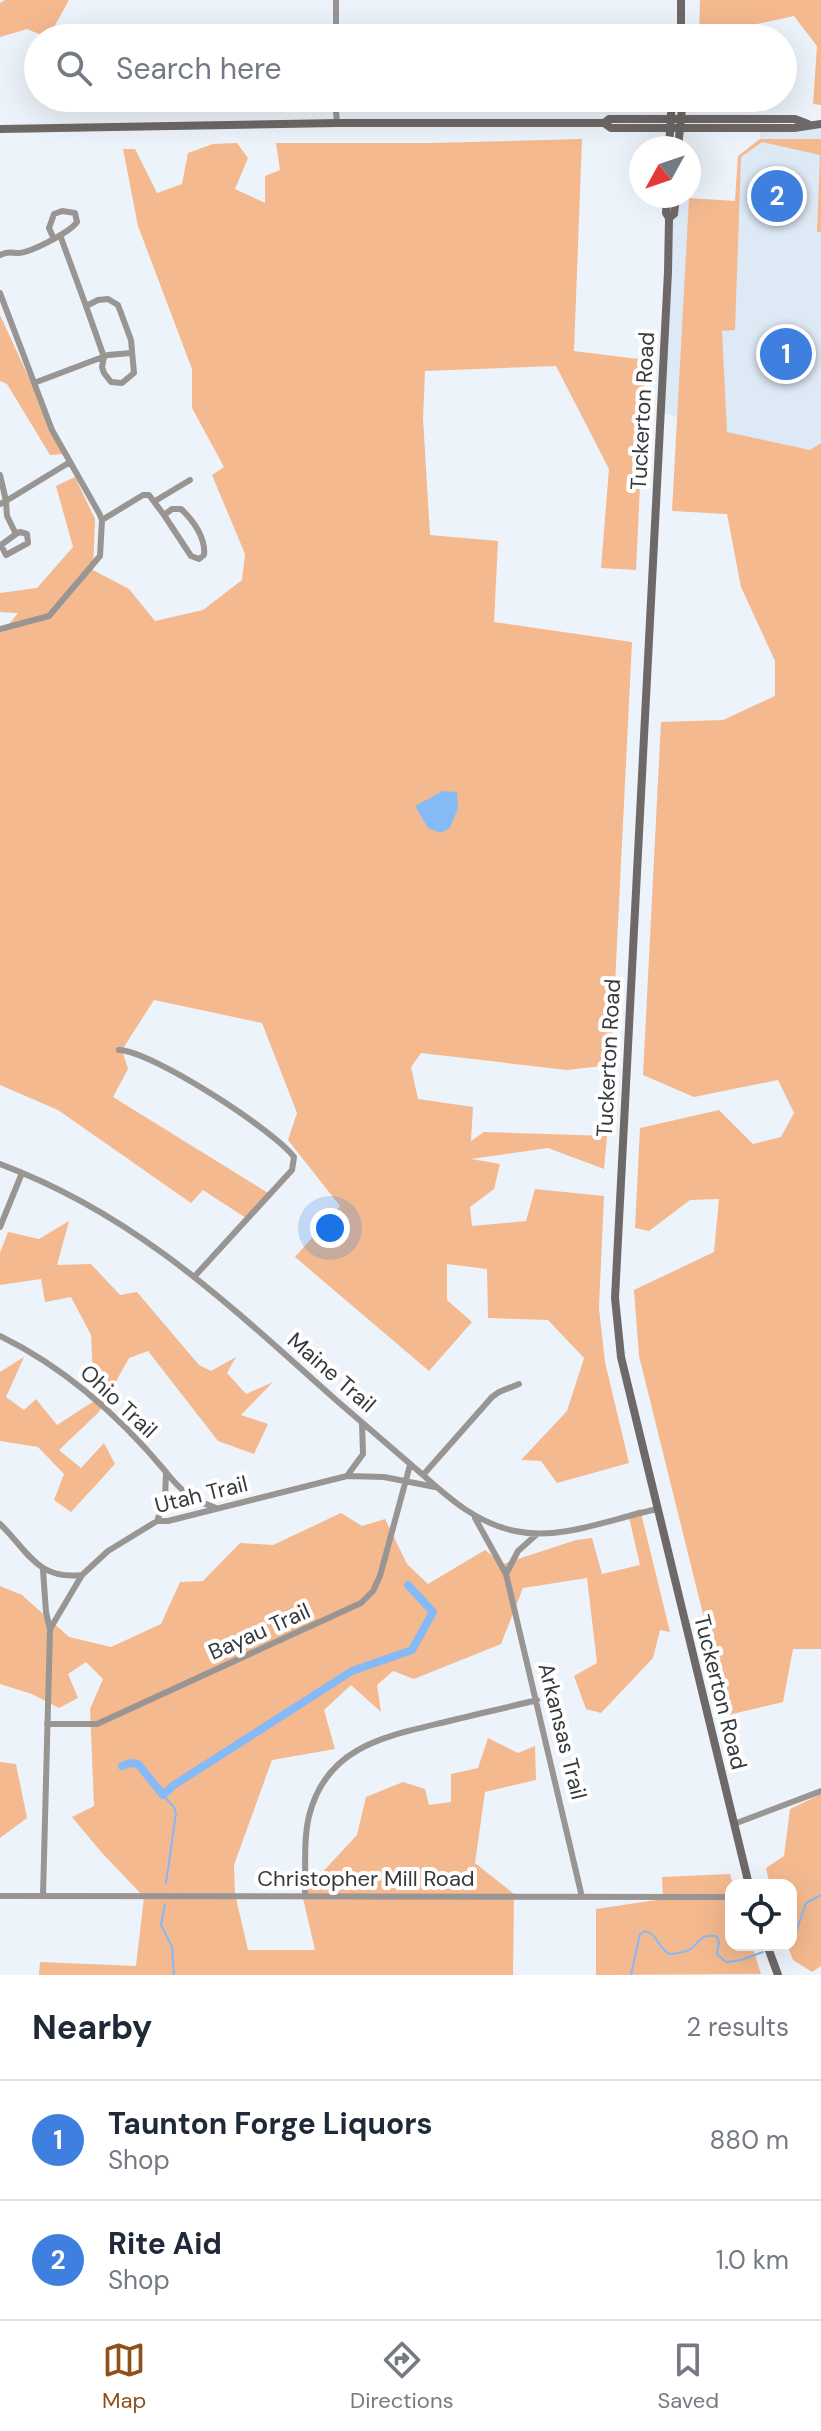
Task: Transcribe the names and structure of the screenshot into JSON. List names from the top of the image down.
{
  "streets": {
    "main road": ["Tuckerton Road"],
    "street": [
      "Maine Trail",
      "Ohio Trail",
      "Utah Trail",
      "Bayau Trail",
      "Arkansas Trail",
      "Christopher Mill Road"
    ]
  },
  "crossings": [
    ["Tuckerton Road", "Maine Trail"],
    ["Maine Trail", "Utah Trail"],
    ["Maine Trail", "Arkansas Trail"],
    ["Ohio Trail", "Utah Trail"],
    ["Utah Trail", "Bayau Trail"],
    ["Utah Trail", "Christopher Mill Road"],
    ["Arkansas Trail", "Christopher Mill Road"]
  ],
  "north": "bottom left",
  "page": {
    "search": "Search here",
    "pins": ["2", "1"],
    "heading": ["Nearby", "2 results"],
    "list": [
      {
        "mark": "1",
        "name": "Taunton Forge Liquors",
        "note": "Shop",
        "value": "880 m"
      },
      {
        "mark": "2",
        "name": "Rite Aid",
        "note": "Shop",
        "value": "1.0 km"
      }
    ],
    "nav": ["Map", "Directions", "Saved"]
  }
}
